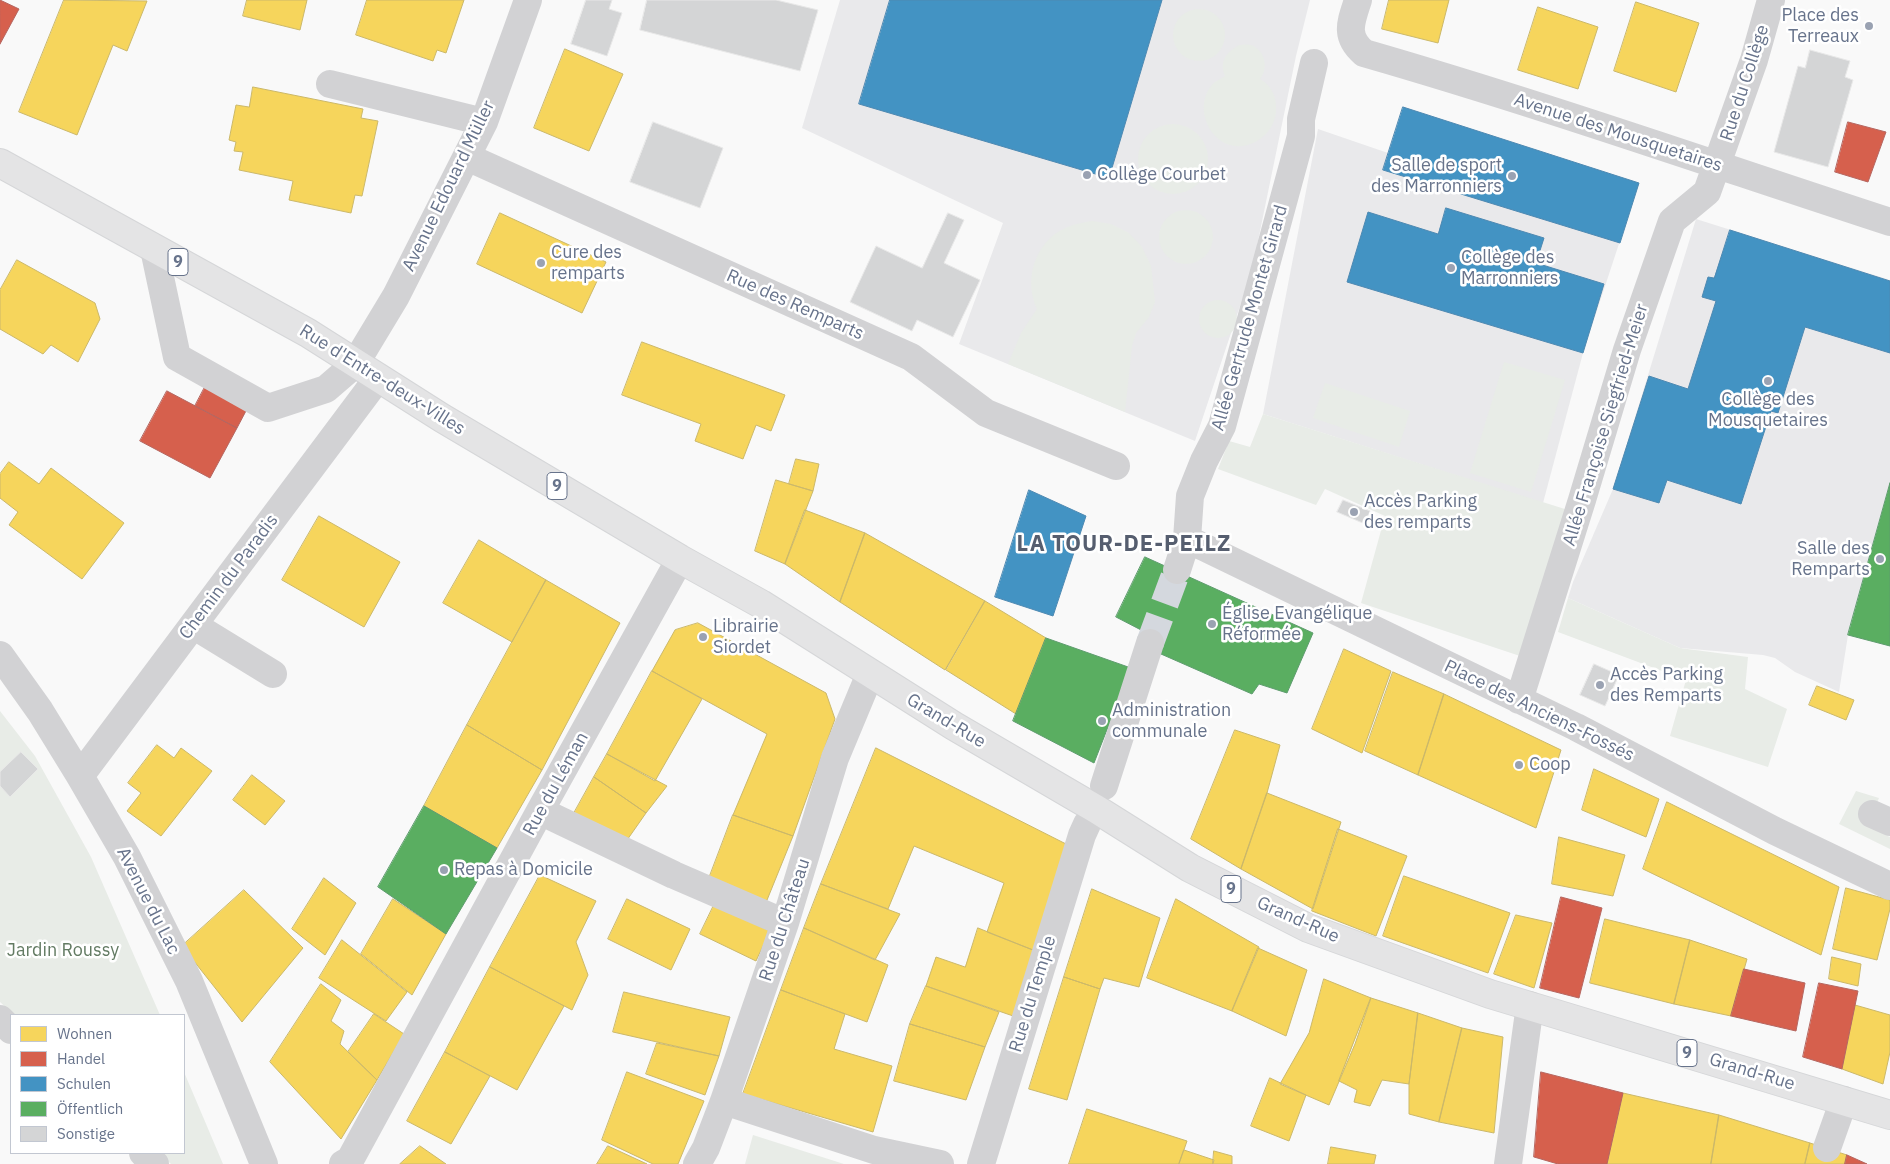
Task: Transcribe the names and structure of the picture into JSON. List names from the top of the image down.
{
  "streets": {
    "main road": ["9", "Rue d'Entre-deux-Villes", "Grand-Rue"],
    "street": [
      "Rue du Collège",
      "Avenue des Mousquetaires",
      "Avenue Edouard Müller",
      "Rue des Remparts",
      "Allée Gertrude Montet Girard",
      "Allée Françoise Siegfried-Meier",
      "Chemin du Paradis",
      "Place des Anciens-Fossés",
      "Rue du Léman",
      "Avenue du Lac",
      "Rue du Château",
      "Rue du Temple"
    ]
  },
  "crossings": [
    ["Rue du Collège", "Avenue des Mousquetaires"],
    ["Rue du Collège", "Allée Françoise Siegfried-Meier"],
    ["Avenue des Mousquetaires", "Allée Françoise Siegfried-Meier"],
    ["Avenue Edouard Müller", "Rue des Remparts"],
    ["Avenue Edouard Müller", "Rue d'Entre-deux-Villes"],
    ["Allée Gertrude Montet Girard", "Place des Anciens-Fossés"],
    ["Rue d'Entre-deux-Villes", "Chemin du Paradis"],
    ["Rue d'Entre-deux-Villes", "Grand-Rue"],
    ["Rue d'Entre-deux-Villes", "Rue du Léman"],
    ["Allée Françoise Siegfried-Meier", "Place des Anciens-Fossés"],
    ["Chemin du Paradis", "Avenue du Lac"],
    ["Grand-Rue", "Rue du Château"]
  ],
  "districts": ["LA TOUR-DE-PEILZ"],
  "parks": ["Jardin Roussy"],
  "places": [
    "Place des Terreaux",
    "Collège Courbet",
    "Salle de sport des Marronniers",
    "Cure des remparts",
    "Collège des Marronniers",
    "Collège des Mousquetaires",
    "Accès Parking des remparts",
    "Salle des Remparts",
    "Église Evangélique Réformée",
    "Librairie Siordet",
    "Accès Parking des Remparts",
    "Administration communale",
    "Coop",
    "Repas à Domicile"
  ],
  "legend": [
    "Wohnen",
    "Handel",
    "Schulen",
    "Öffentlich",
    "Sonstige"
  ]
}
